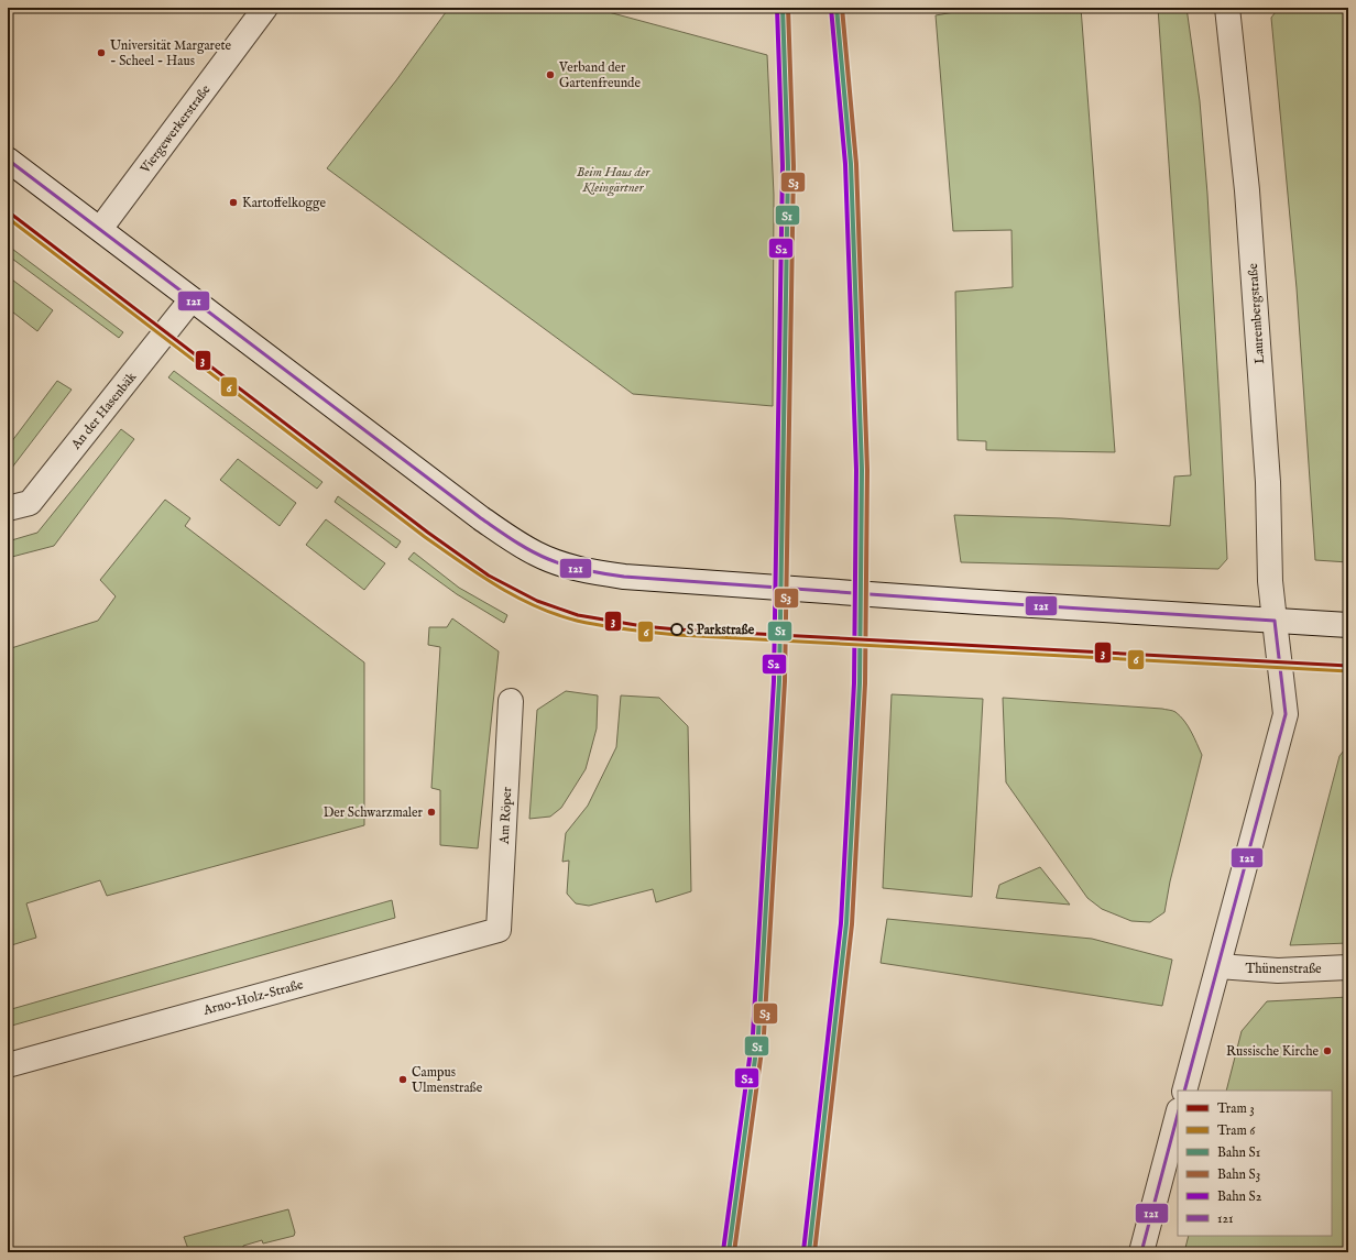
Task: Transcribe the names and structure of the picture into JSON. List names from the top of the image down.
{
  "streets": {
    "street": [
      "Viergewerkerstraße",
      "Laurembergstraße",
      "An der Hasenbäk",
      "Am Röper",
      "Thünenstraße",
      "Arno-Holz-Straße"
    ]
  },
  "crossings": [
    ["Laurembergstraße", "Thünenstraße"],
    ["Am Röper", "Arno-Holz-Straße"]
  ],
  "parks": ["Beim Haus der Kleingärtner"],
  "places": [
    "Universität Margarete - Scheel - Haus",
    "Verband der Gartenfreunde",
    "Kartoffelkogge",
    "S Parkstraße",
    "Der Schwarzmaler",
    "Russische Kirche",
    "Campus Ulmenstraße"
  ],
  "lines": [
    "rail line S1",
    "rail line S3",
    "rail line S2",
    "transit line 121",
    "tram line 3",
    "tram line 6"
  ],
  "legend": [
    "Tram 3",
    "Tram 6",
    "Bahn S1",
    "Bahn S3",
    "Bahn S2",
    "121"
  ]
}
